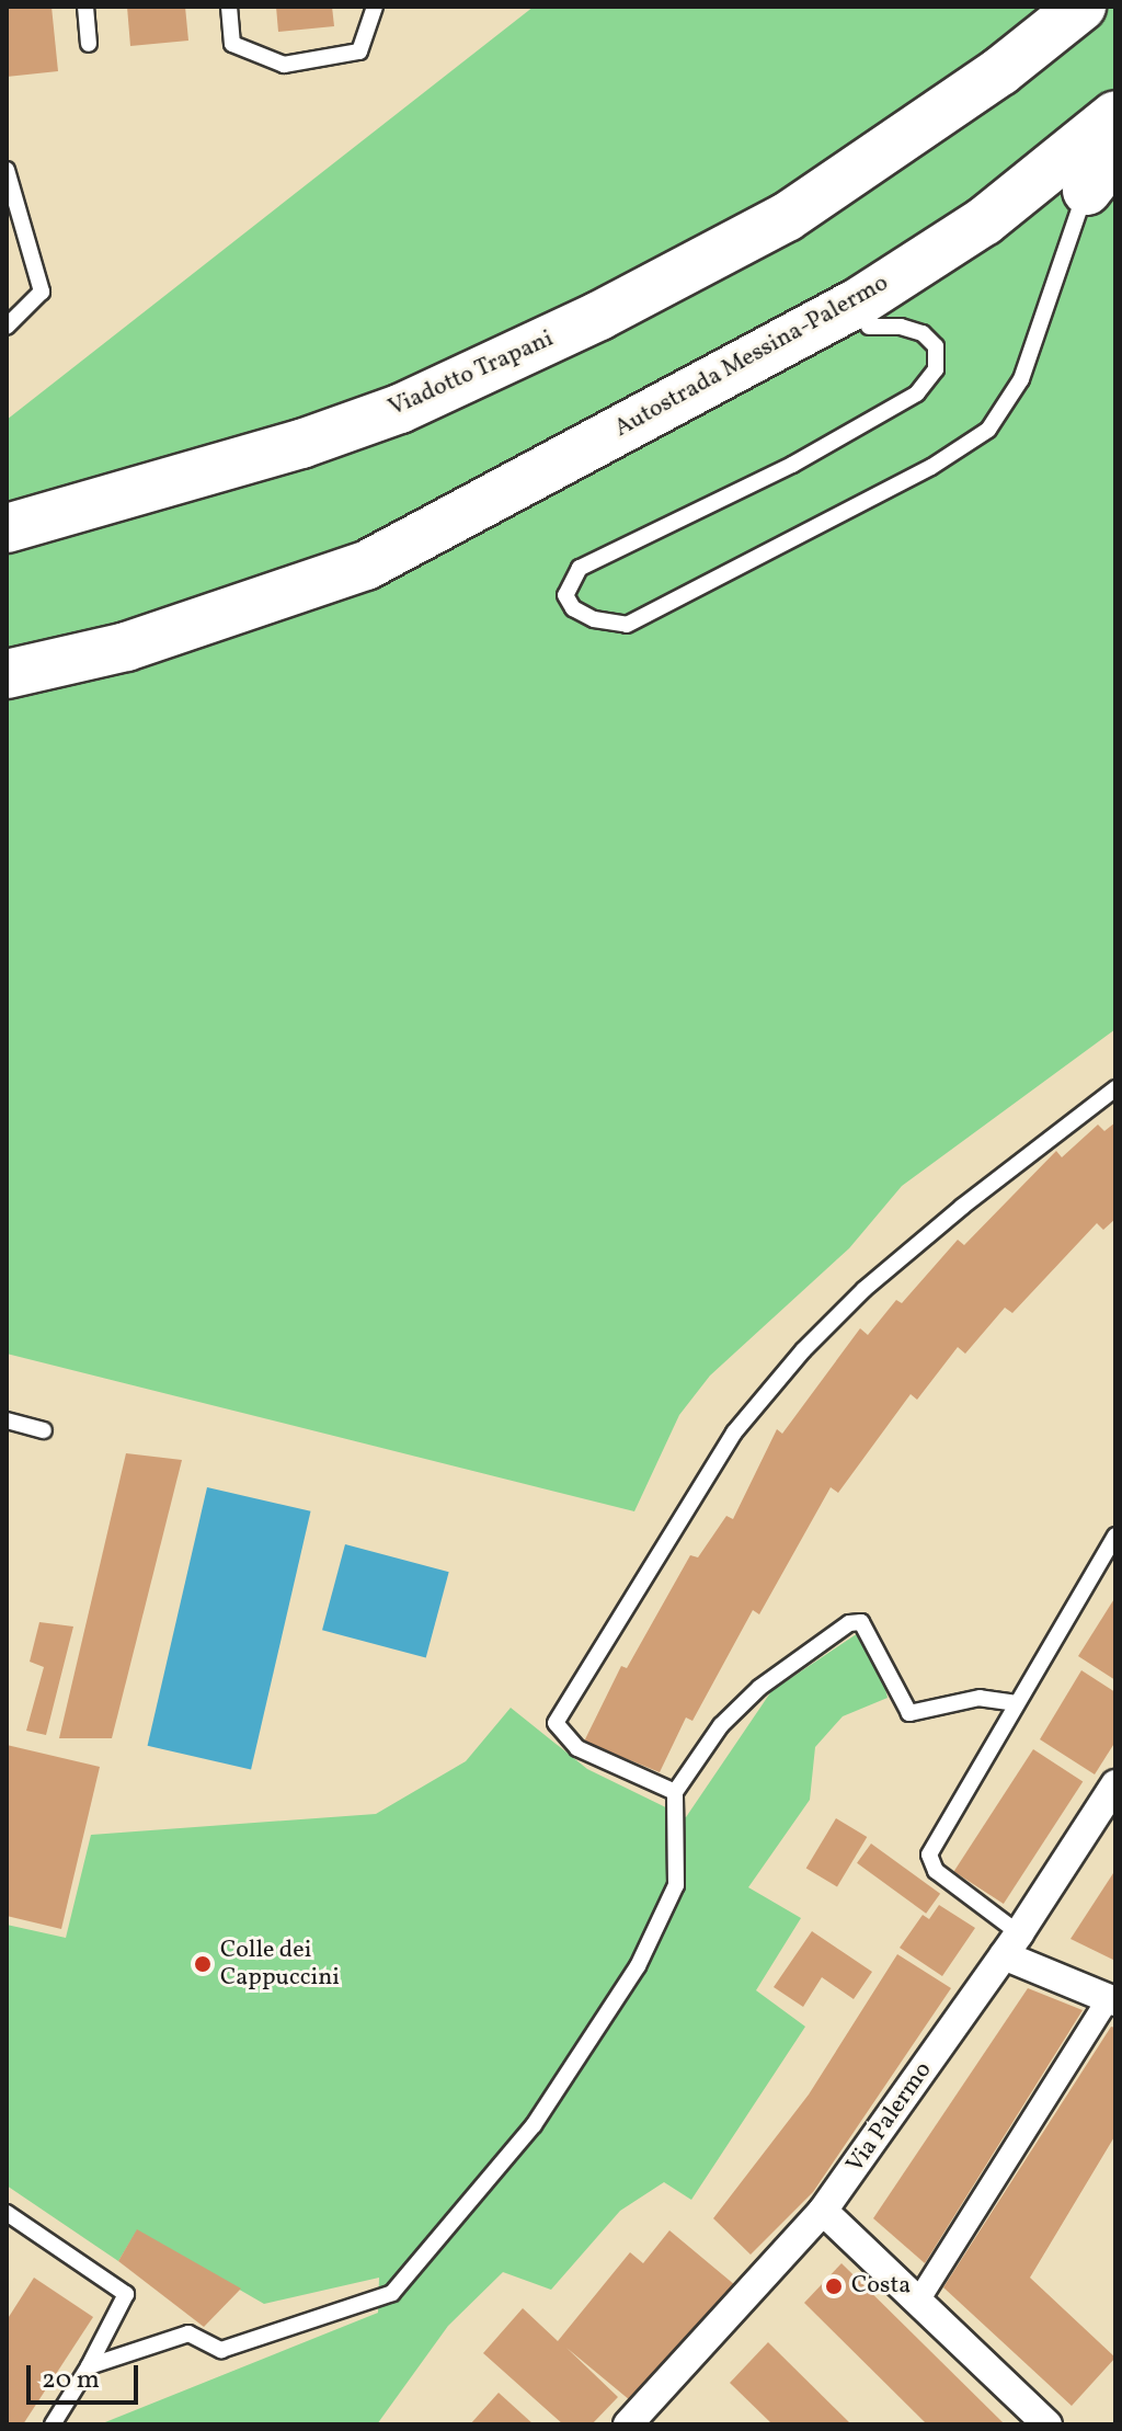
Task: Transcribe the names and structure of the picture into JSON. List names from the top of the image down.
{
  "streets": {
    "highway": ["Autostrada Messina-Palermo", "Viadotto Trapani"],
    "street": ["Via Palermo"]
  },
  "places": ["Colle dei Cappuccini", "Costa"],
  "scale_bar": "20 m"
}
